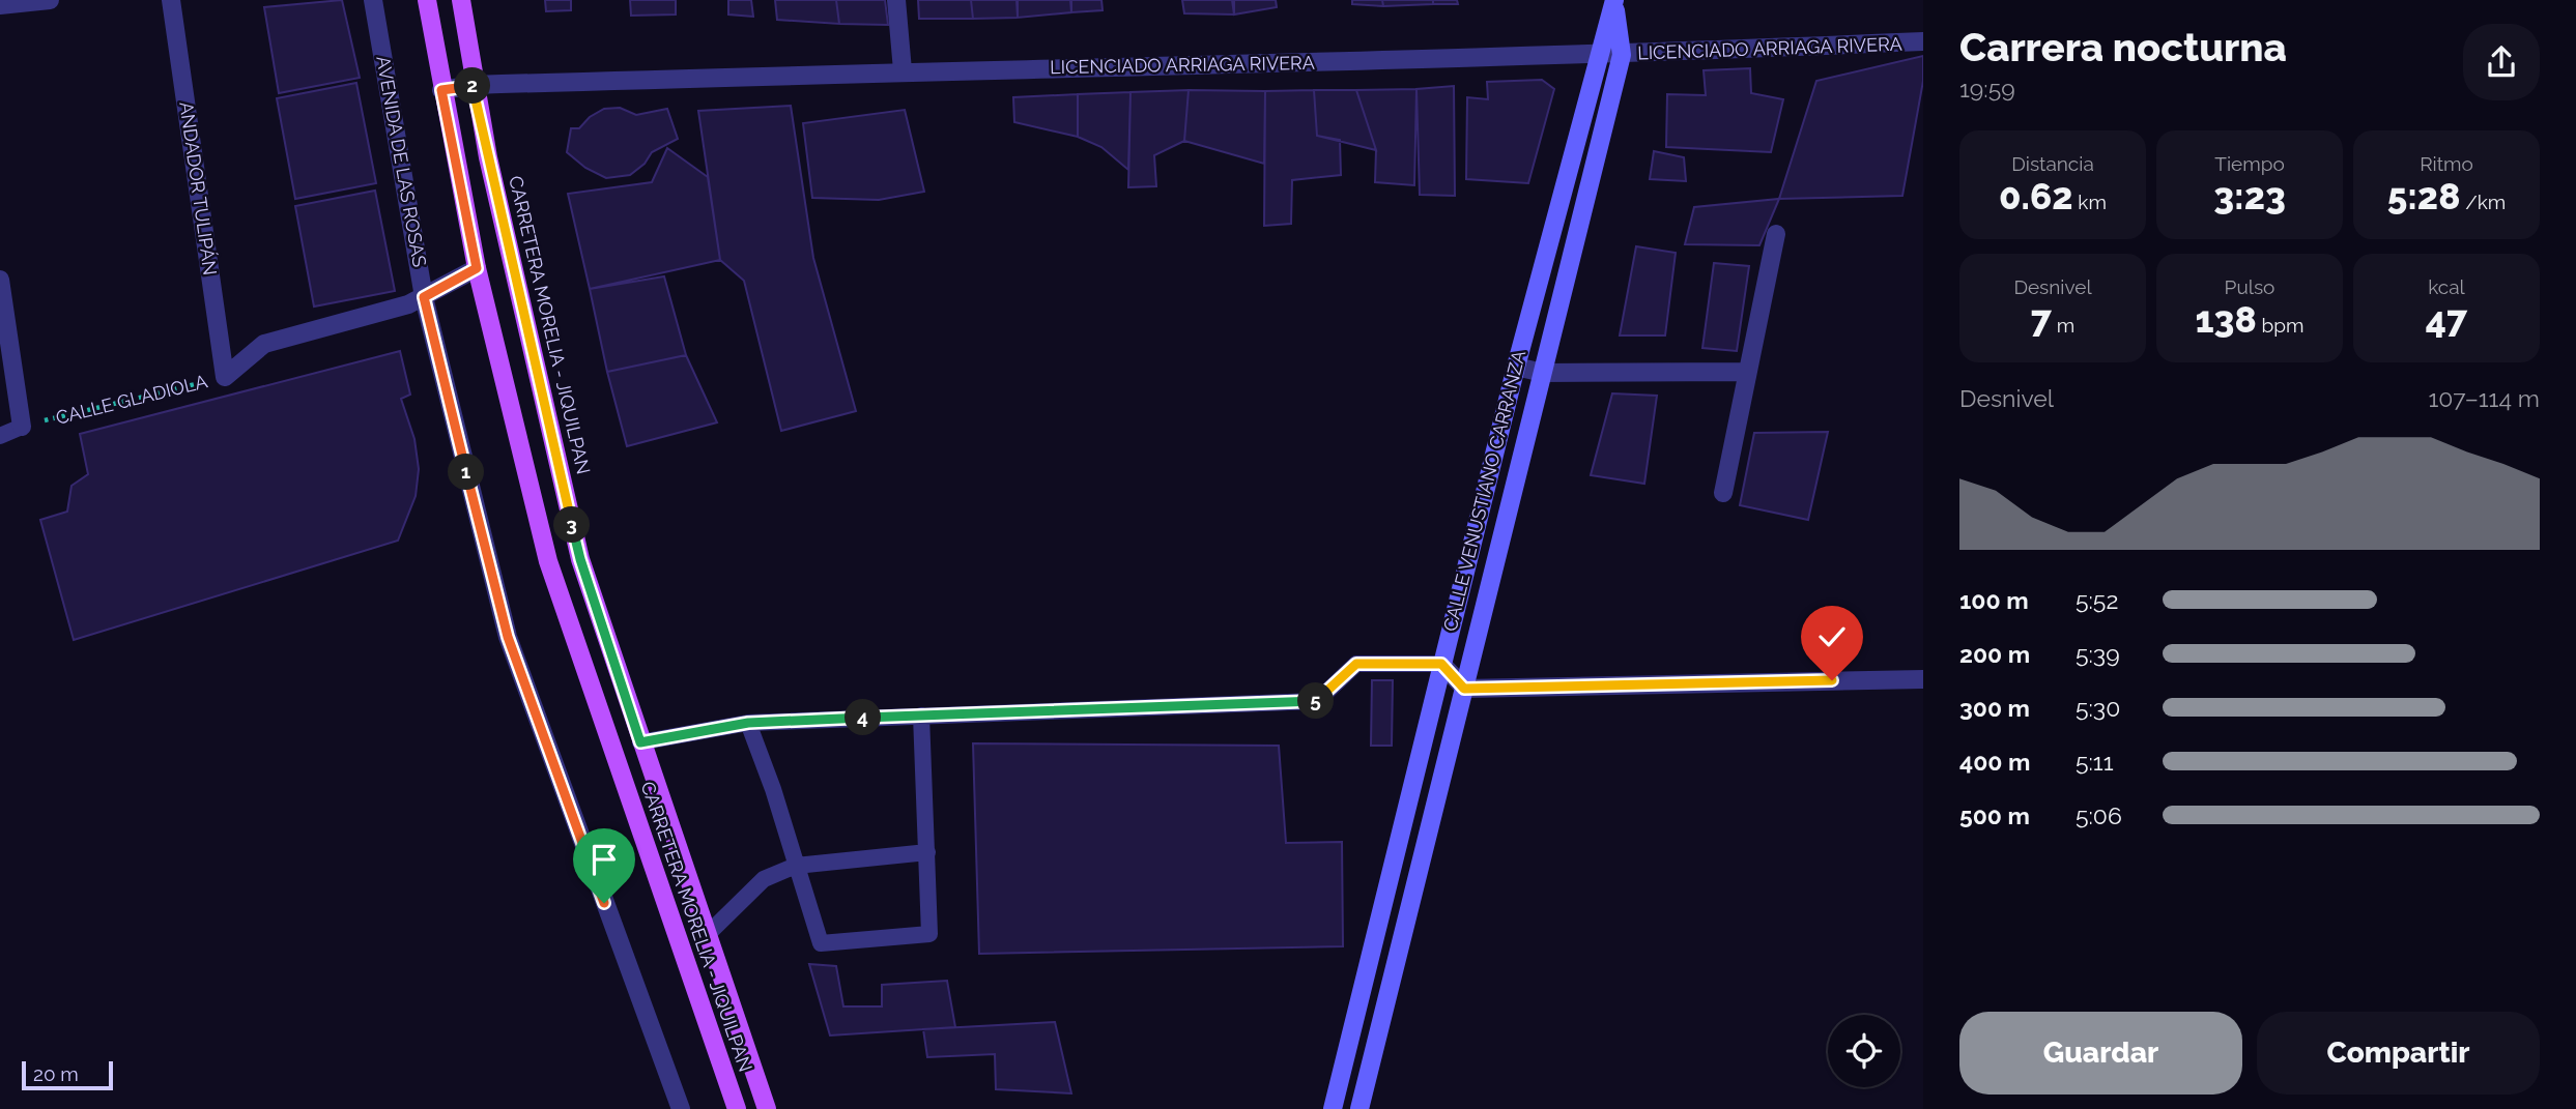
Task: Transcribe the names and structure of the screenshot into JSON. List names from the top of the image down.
{
  "streets": {
    "main road": ["CARRETERA MORELIA - JIQUILPAN"],
    "street": [
      "LICENCIADO ARRIAGA RIVERA",
      "AVENIDA DE LAS ROSAS",
      "ANDADOR TULIPÁN",
      "CALLE GLADIOLA",
      "CALLE VENUSTIANO CARRANZA"
    ]
  },
  "crossings": [
    ["LICENCIADO ARRIAGA RIVERA", "CARRETERA MORELIA - JIQUILPAN"],
    ["LICENCIADO ARRIAGA RIVERA", "CALLE VENUSTIANO CARRANZA"],
    ["AVENIDA DE LAS ROSAS", "CALLE GLADIOLA"],
    ["ANDADOR TULIPÁN", "CALLE GLADIOLA"],
    ["CARRETERA MORELIA - JIQUILPAN", "CALLE GLADIOLA"]
  ],
  "scale_bar": "20 m",
  "page": {
    "heading": ["Carrera nocturna", "19:59"],
    "pins": [
      "2",
      "1",
      "3",
      "5",
      "4"
    ],
    "stats": [
      ["Distancia", "0.62 km"],
      ["Tiempo", "3:23"],
      ["Ritmo", "5:28 /km"],
      ["Desnivel", "7 m"],
      ["Pulso", "138 bpm"],
      ["kcal", "47"]
    ],
    "chart": ["Desnivel", "107–114 m"],
    "list": [
      {
        "name": "100 m",
        "note": "5:52"
      },
      {
        "name": "200 m",
        "note": "5:39"
      },
      {
        "name": "300 m",
        "note": "5:30"
      },
      {
        "name": "400 m",
        "note": "5:11"
      },
      {
        "name": "500 m",
        "note": "5:06"
      }
    ],
    "buttons": ["Guardar", "Compartir"],
    "scale": "20 m"
  }
}
